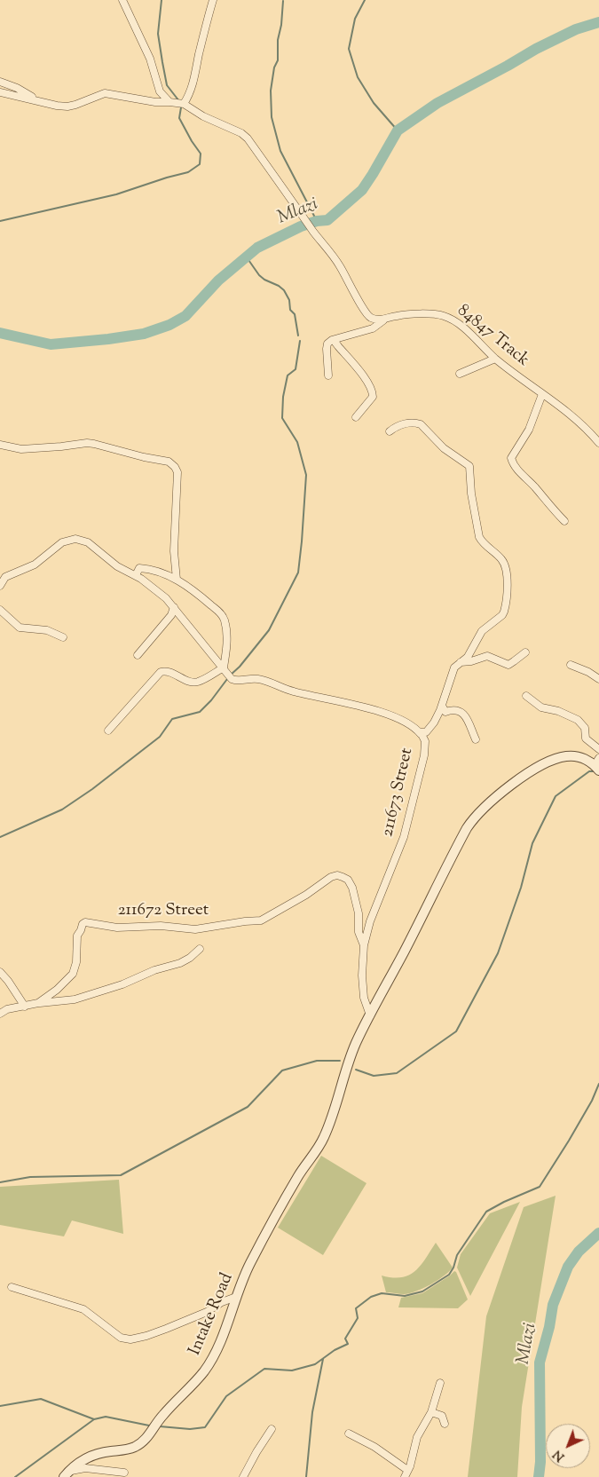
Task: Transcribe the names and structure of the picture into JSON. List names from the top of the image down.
{
  "streets": {
    "street": [
      "84847 Track",
      "211673 Street",
      "211672 Street",
      "Intake Road"
    ]
  },
  "crossings": [
    ["211673 Street", "211672 Street"]
  ],
  "water": ["Mlazi"],
  "north": "bottom left"
}
